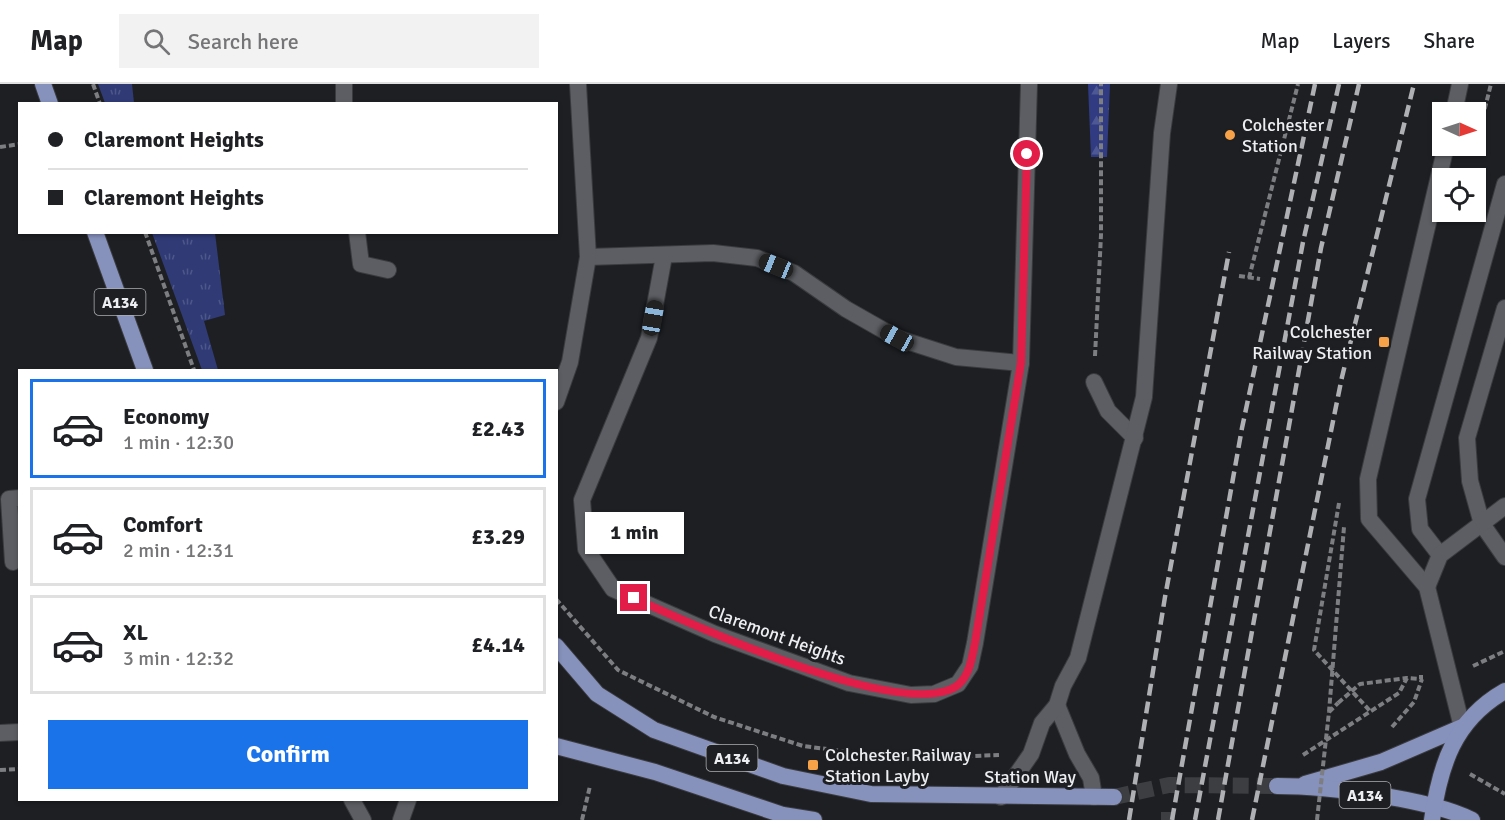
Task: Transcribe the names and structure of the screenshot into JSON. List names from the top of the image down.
{
  "streets": {
    "main road": ["A134", "Station Way"],
    "street": ["Claremont Heights"]
  },
  "places": {
    "other": ["Colchester Station"],
    "transit": ["Colchester Railway Station", "Colchester Railway Station Layby"]
  },
  "north": "right",
  "page": {
    "header": "Map",
    "search": "Search here",
    "nav": ["Map", "Layers", "Share"],
    "banner": ["Claremont Heights", "Claremont Heights"],
    "list": [
      {
        "name": "Economy",
        "note": "1 min · 12:30",
        "value": "£2.43"
      },
      {
        "name": "Comfort",
        "note": "2 min · 12:31",
        "value": "£3.29"
      },
      {
        "name": "XL",
        "note": "3 min · 12:32",
        "value": "£4.14"
      }
    ],
    "bubble": "1 min",
    "buttons": "Confirm"
  }
}
